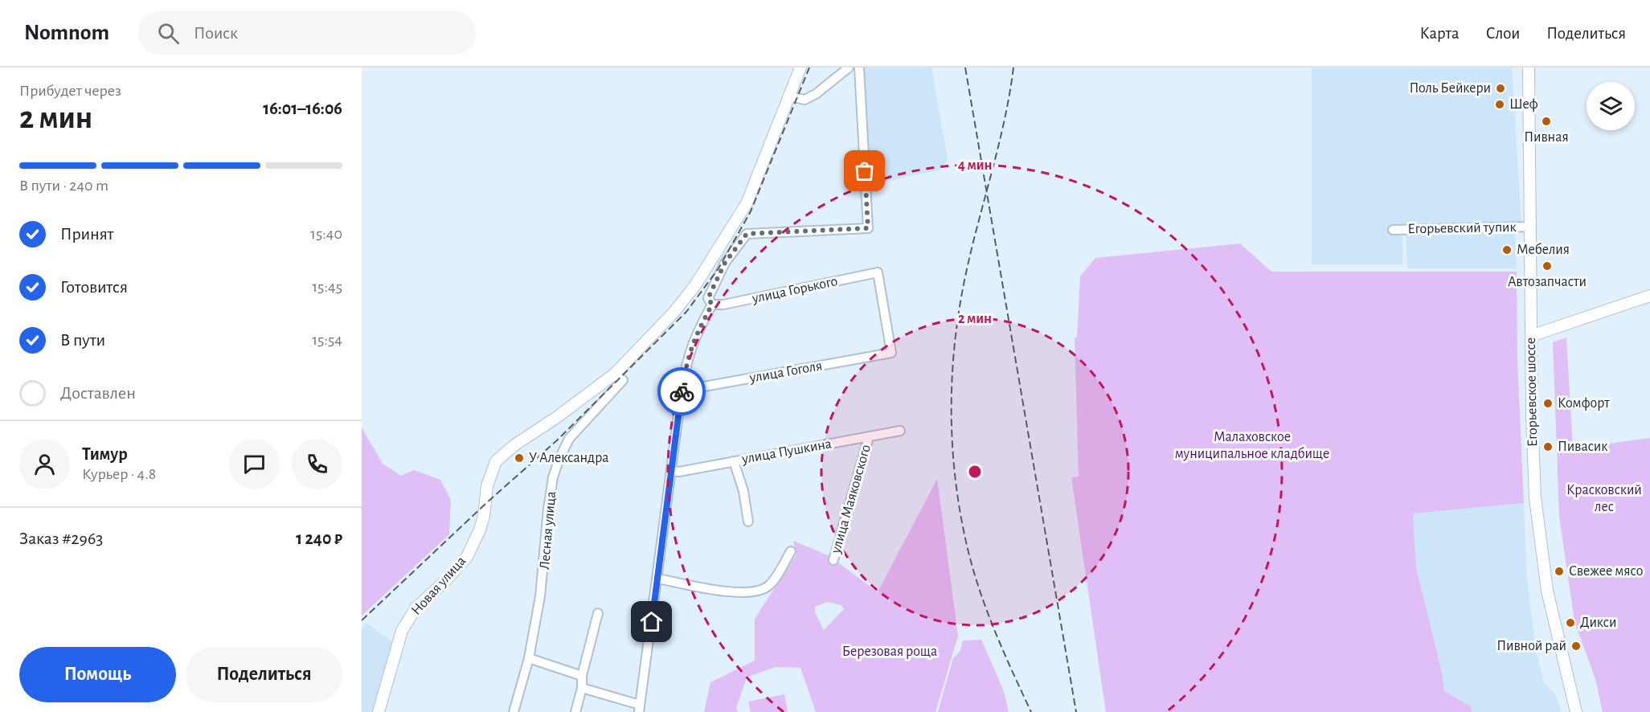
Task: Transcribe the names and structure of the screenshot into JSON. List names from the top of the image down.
{
  "streets": {
    "main road": ["Егорьевское шоссе", "Новая улица"],
    "street": [
      "Егорьевский тупик",
      "улица Горького",
      "улица Гоголя",
      "улица Пушкина",
      "улица Маяковского",
      "Лесная улица"
    ]
  },
  "crossings": [
    ["Егорьевский тупик", "Егорьевское шоссе"],
    ["улица Горького", "улица Гоголя"],
    ["улица Пушкина", "улица Маяковского"],
    ["Лесная улица", "Новая улица"]
  ],
  "parks": ["Малаховское муниципальное кладбище", "Красковский лес", "Березовая роща"],
  "places": [
    "Поль Бейкери",
    "Шеф",
    "Пивная",
    "Мебелия",
    "Автозапчасти",
    "Комфорт",
    "Пивасик",
    "У Александра",
    "Свежее мясо",
    "Дикси",
    "Пивной рай"
  ],
  "page": {
    "header": "Nomnom",
    "search": "Поиск",
    "nav": ["Карта", "Слои", "Поделиться"],
    "heading": ["2 мин", "Прибудет через", "16:01–16:06"],
    "panel": [
      "Тимур",
      "Курьер · 4.8",
      "Заказ #2963",
      "1 240 ₽"
    ],
    "bar": "В пути · 240 m",
    "list": [
      ["Принят", "15:40"],
      ["Готовится", "15:45"],
      ["В пути", "15:54"],
      "Доставлен"
    ],
    "buttons": ["Помощь", "Поделиться"]
  },
  "rings": ["4 мин", "2 мин"]
}
